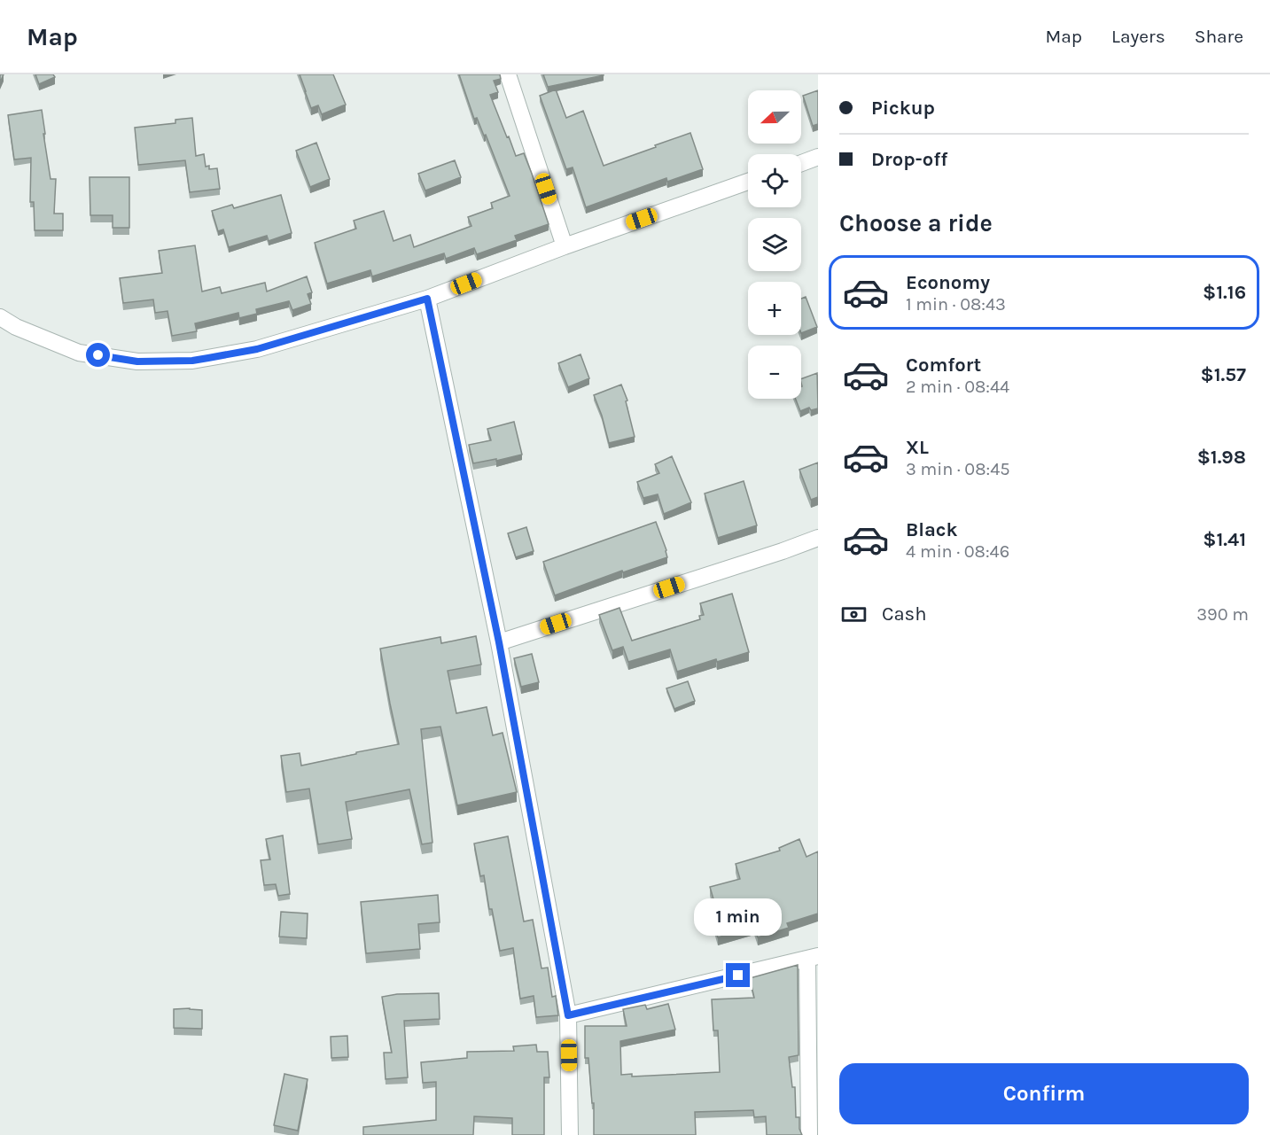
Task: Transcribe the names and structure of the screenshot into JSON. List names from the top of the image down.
{
  "north": "left",
  "page": {
    "header": "Map",
    "nav": ["Map", "Layers", "Share"],
    "banner": ["Pickup", "Drop-off"],
    "map_buttons": ["+", "−"],
    "heading": "Choose a ride",
    "list": [
      {
        "name": "Economy",
        "note": "1 min · 08:43",
        "value": "$1.16"
      },
      {
        "name": "Comfort",
        "note": "2 min · 08:44",
        "value": "$1.57"
      },
      {
        "name": "XL",
        "note": "3 min · 08:45",
        "value": "$1.98"
      },
      {
        "name": "Black",
        "note": "4 min · 08:46",
        "value": "$1.41"
      }
    ],
    "pay": ["Cash", "390 m"],
    "bubble": "1 min",
    "buttons": "Confirm"
  }
}
